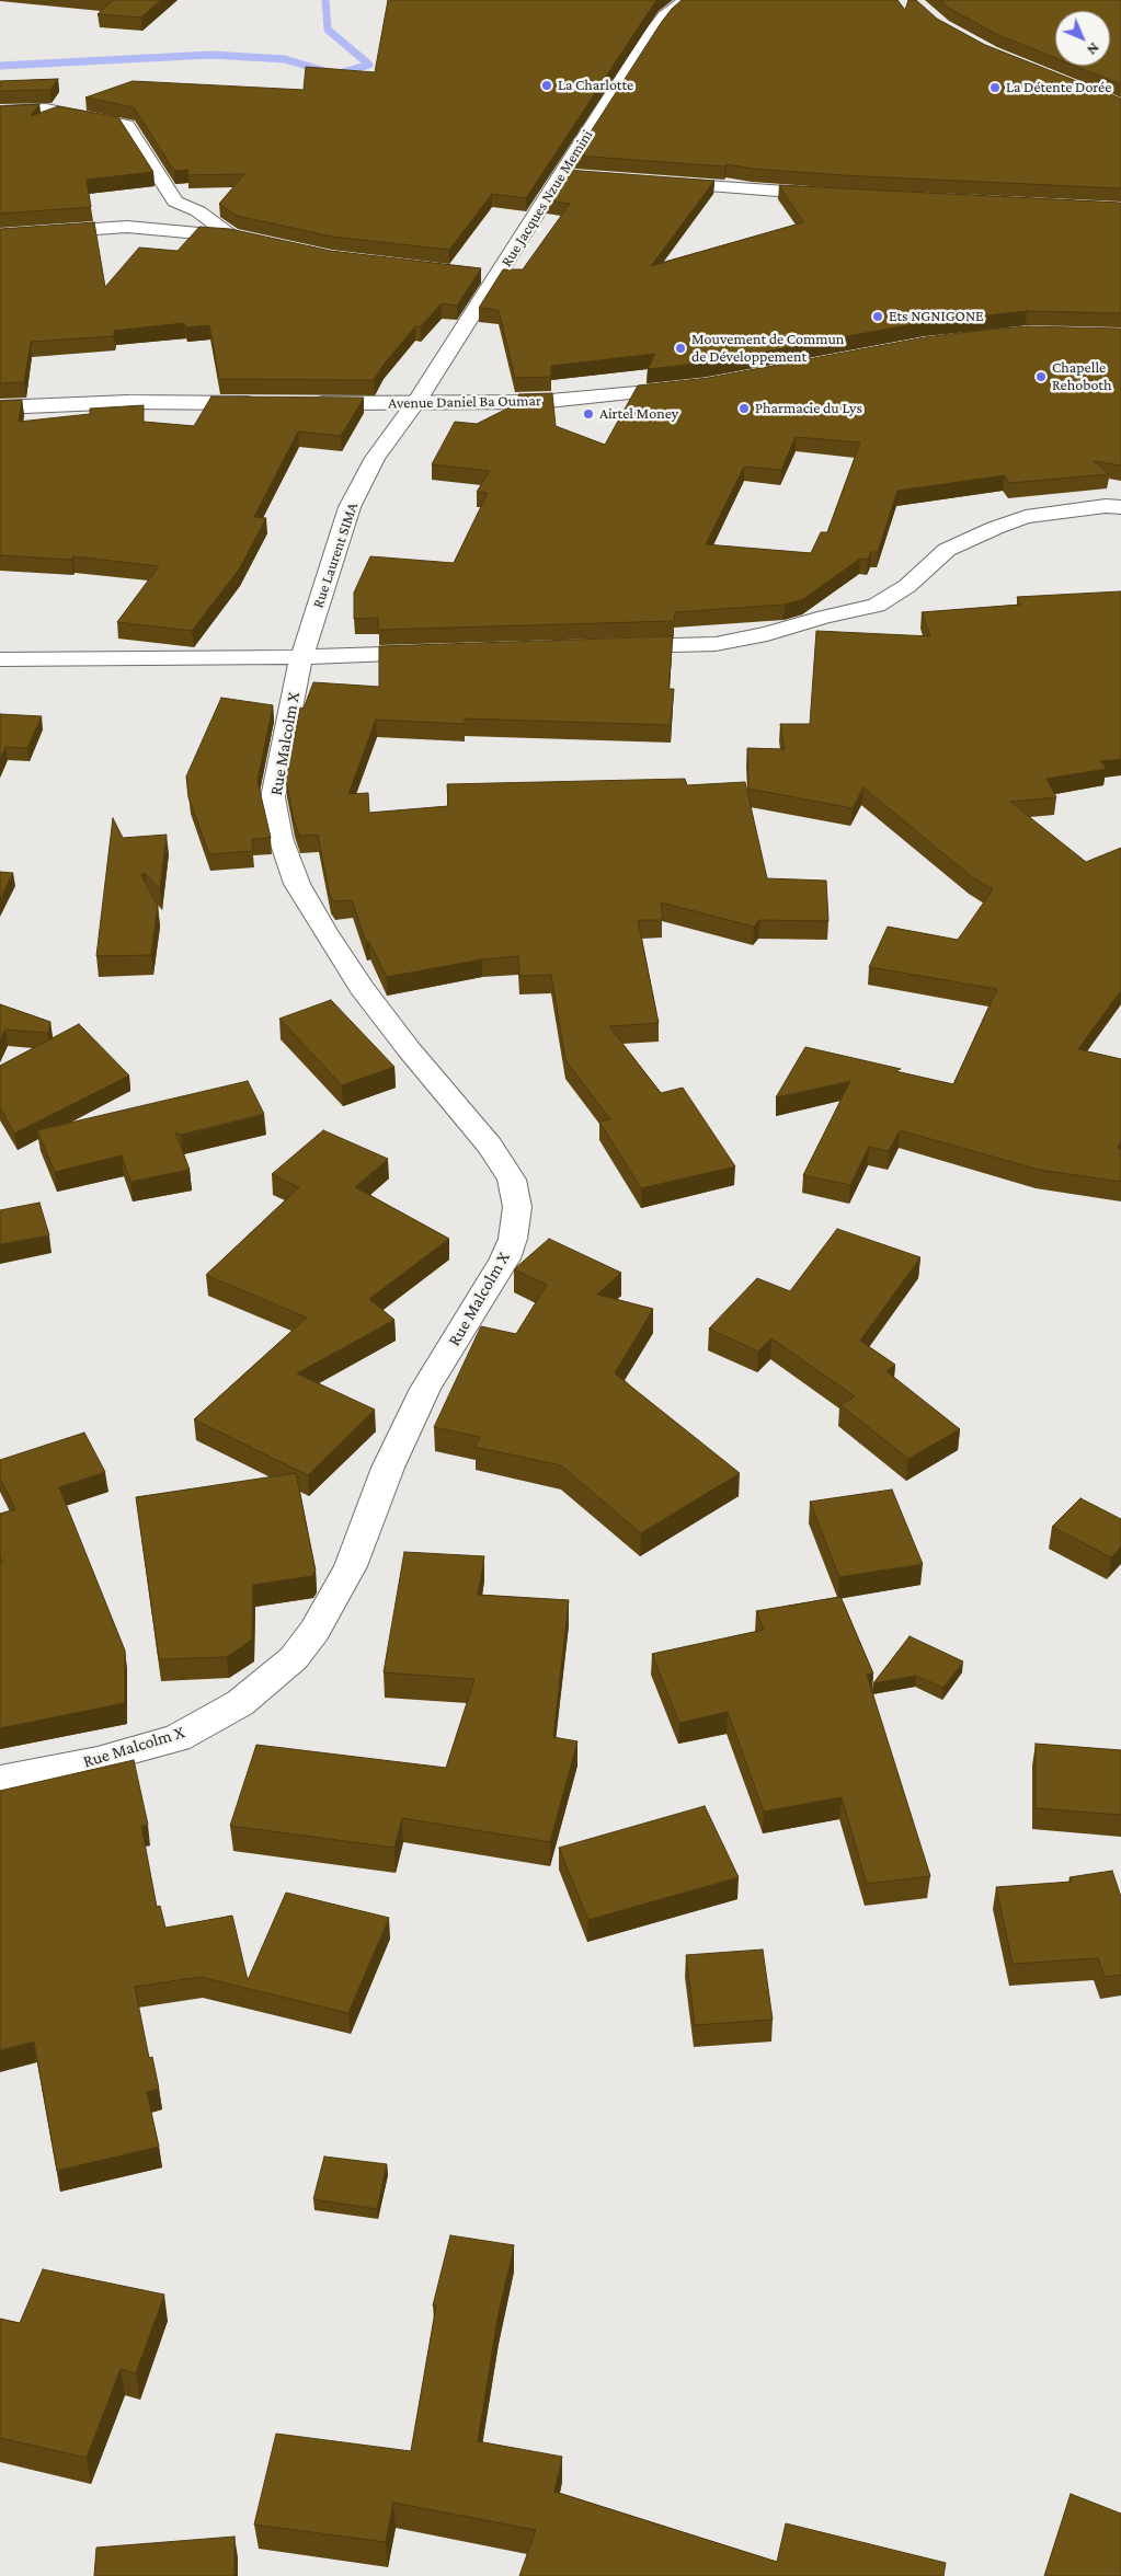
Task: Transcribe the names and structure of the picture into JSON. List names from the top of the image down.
{
  "streets": {
    "street": [
      "Rue Jacques Nzue Memini",
      "Avenue Daniel Ba Oumar",
      "Rue Laurent SIMA",
      "Rue Malcolm X"
    ]
  },
  "crossings": [
    ["Rue Jacques Nzue Memini", "Avenue Daniel Ba Oumar"],
    ["Rue Jacques Nzue Memini", "Rue Laurent SIMA"],
    ["Avenue Daniel Ba Oumar", "Rue Laurent SIMA"],
    ["Rue Laurent SIMA", "Rue Malcolm X"]
  ],
  "places": [
    "La Charlotte",
    "La Détente Dorée",
    "Ets NGNIGONE",
    "Mouvement de Commun de Développement",
    "Chapelle Rehoboth",
    "Pharmacie du Lys",
    "Airtel Money"
  ],
  "north": "bottom right"
}
